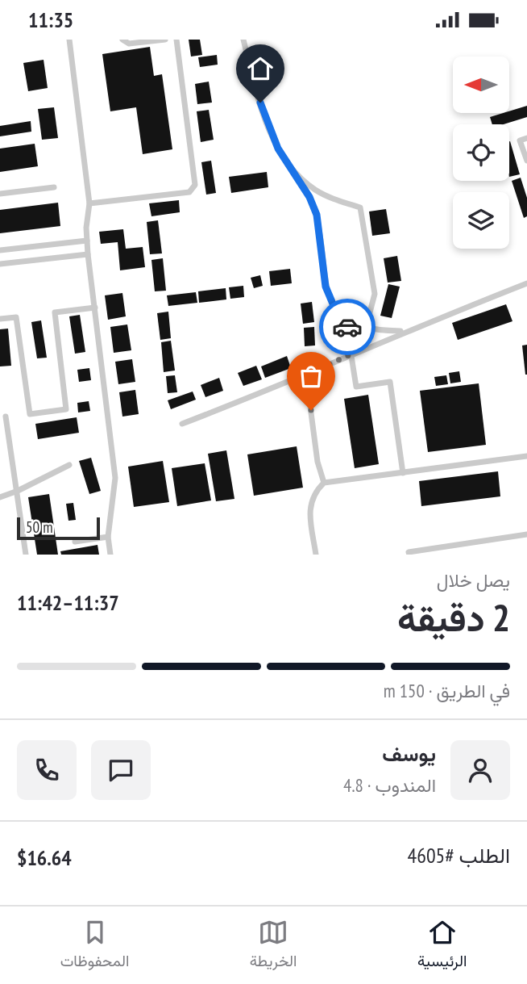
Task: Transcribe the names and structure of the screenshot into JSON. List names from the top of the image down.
{
  "scale_bar": "50 m",
  "north": "left",
  "page": {
    "status": "11:35",
    "scale": "50 m",
    "heading": ["2 دقيقة", "يصل خلال", "11:37–11:42"],
    "panel": [
      "يوسف",
      "المندوب · 4.8",
      "الطلب #4605",
      "$16.64"
    ],
    "bar": "في الطريق · 150 m",
    "tabs": ["الرئيسية", "الخريطة", "المحفوظات"]
  }
}
